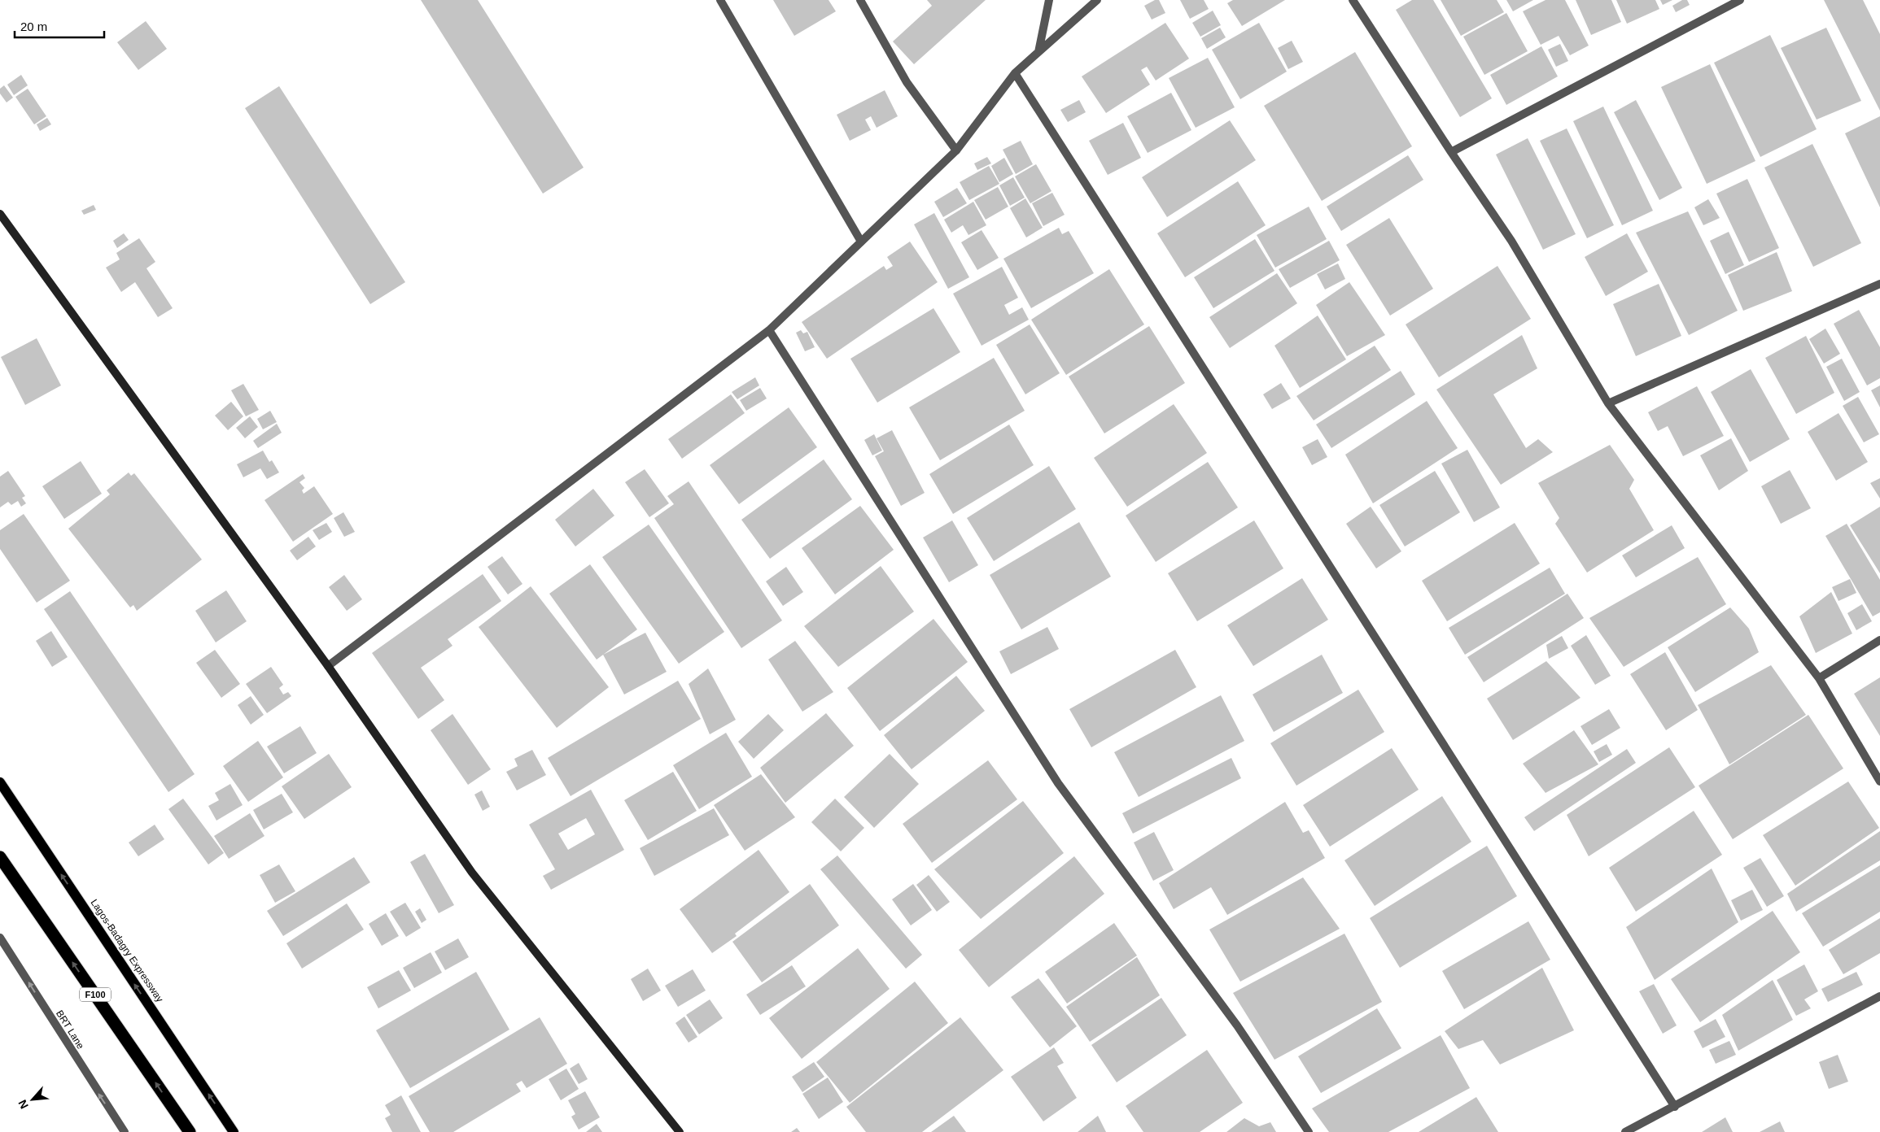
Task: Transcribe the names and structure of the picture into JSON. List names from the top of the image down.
{
  "streets": {
    "highway": ["F100"],
    "main road": ["Lagos-Badagry Expressway"],
    "street": ["BRT Lane"]
  },
  "one_way": ["Lagos-Badagry Expressway", "BRT Lane"],
  "scale_bar": "20 m",
  "north": "bottom left"
}
